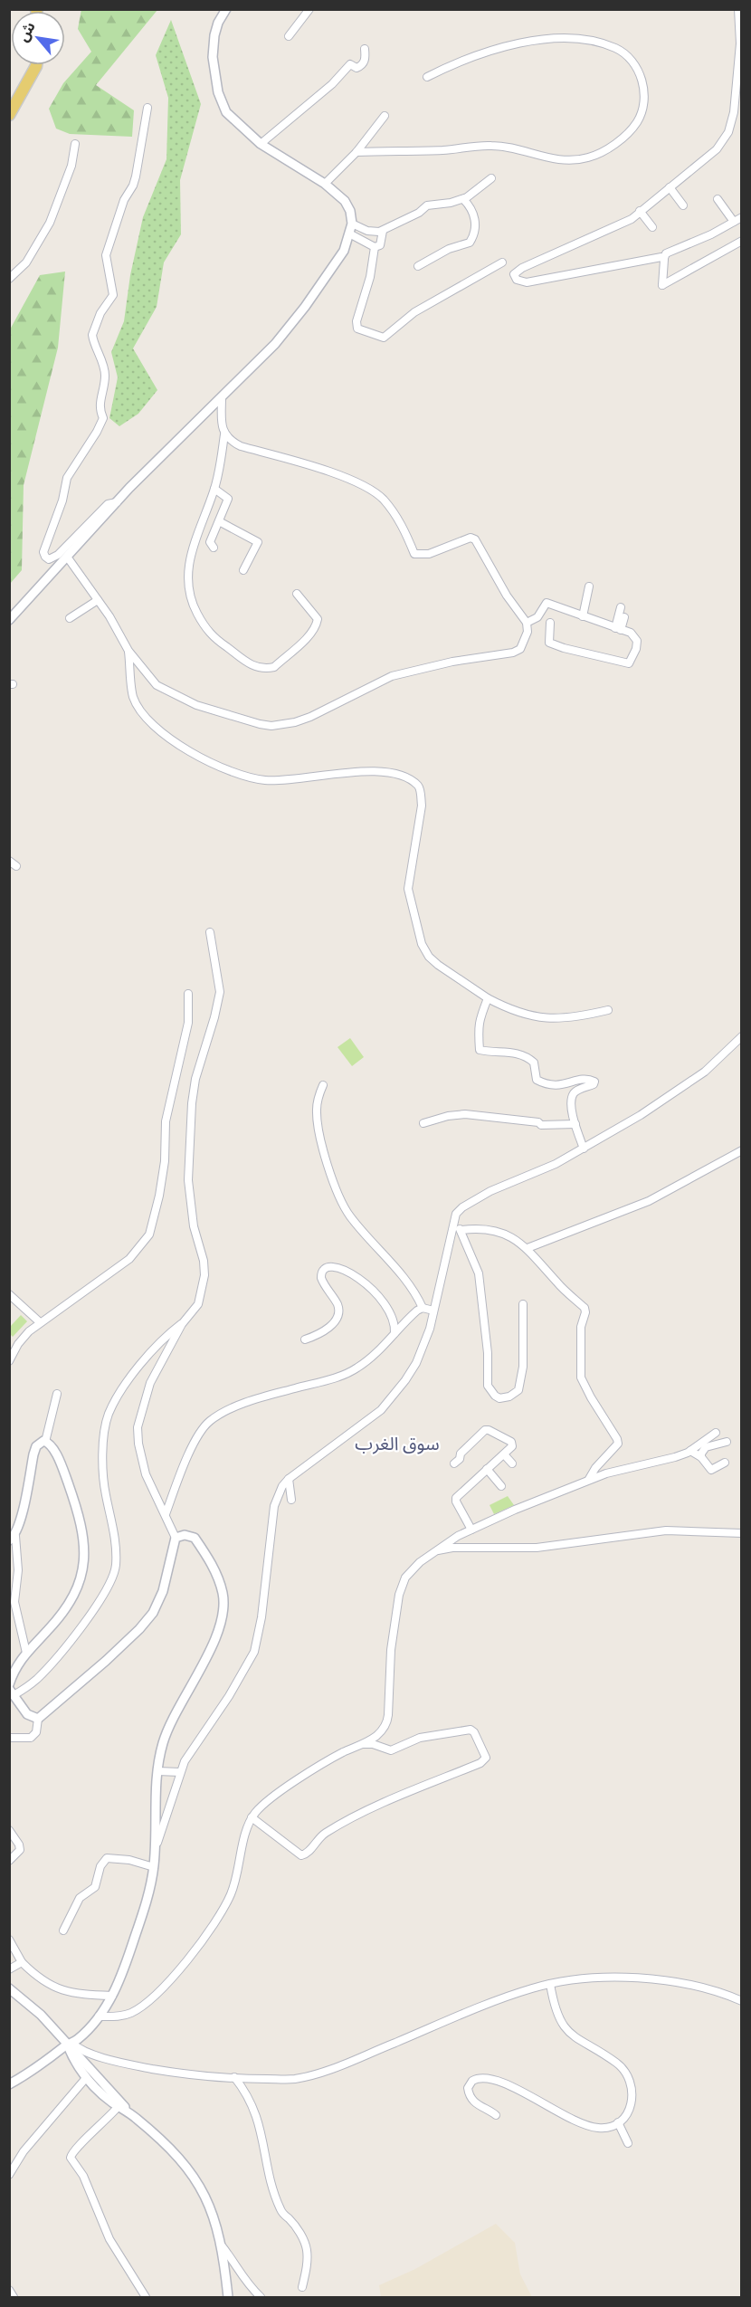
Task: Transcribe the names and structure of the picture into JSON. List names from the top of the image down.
{
  "districts": ["سوق الغرب"],
  "north": "top left"
}
